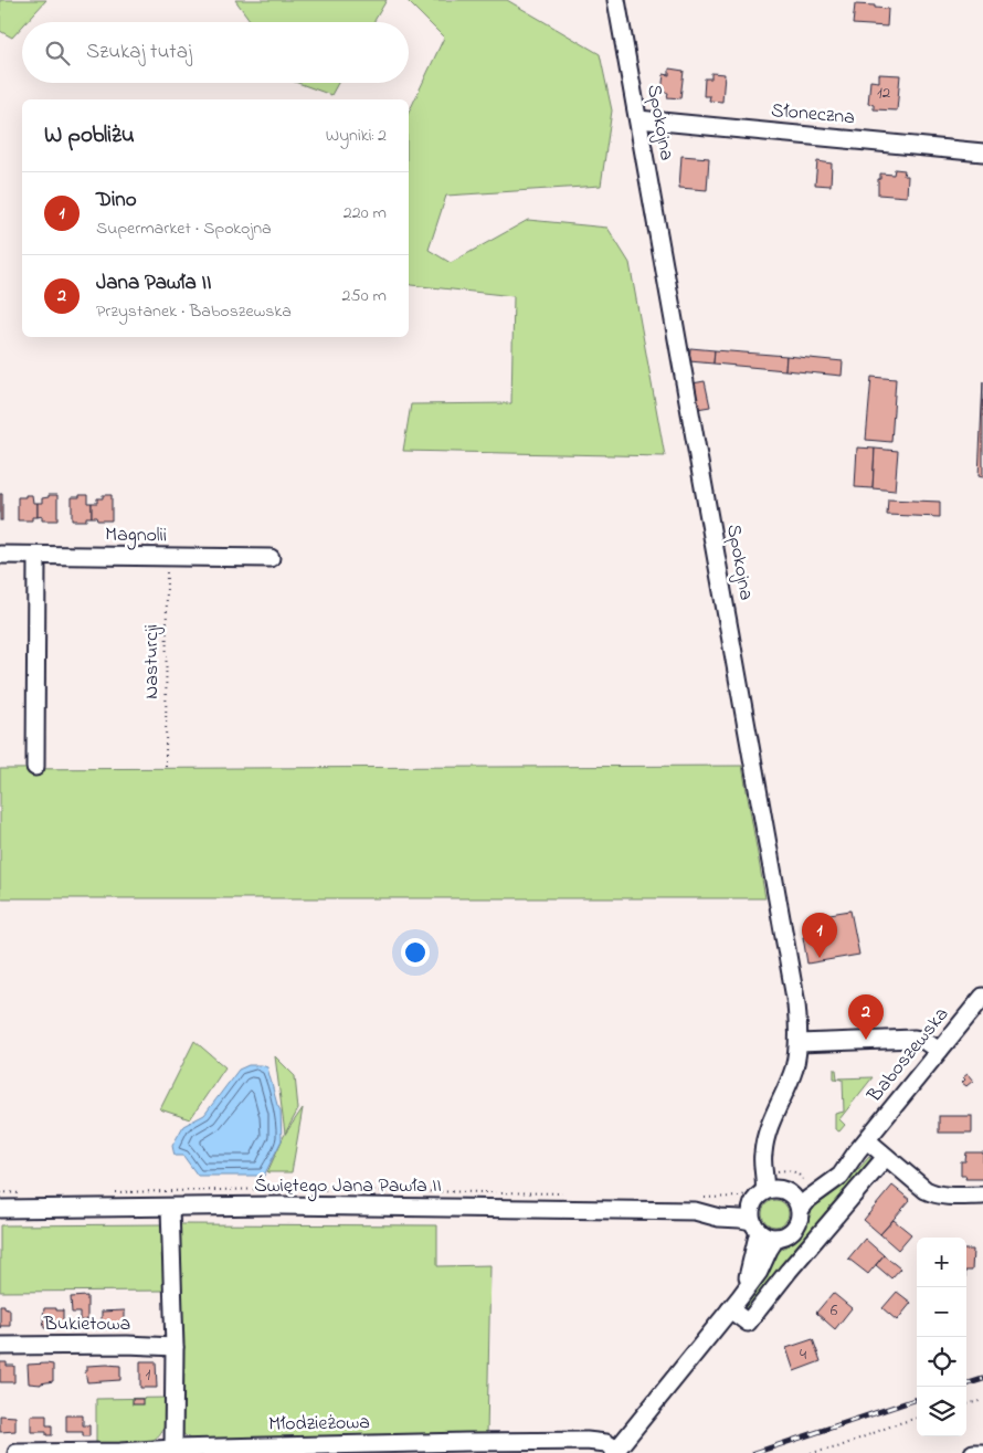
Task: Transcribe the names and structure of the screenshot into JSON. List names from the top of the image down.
{
  "streets": {
    "street": [
      "Słoneczna",
      "Spokojna",
      "Magnolii",
      "Baboszewska",
      "Świętego Jana Pawła II",
      "Bukietowa",
      "Młodzieżowa"
    ],
    "path": ["Nasturcji"]
  },
  "crossings": [
    ["Słoneczna", "Spokojna"],
    ["Spokojna", "Baboszewska"],
    ["Spokojna", "Świętego Jana Pawła II"],
    ["Magnolii", "Nasturcji"],
    ["Baboszewska", "Świętego Jana Pawła II"]
  ],
  "house_numbers": [
    "12",
    "6",
    "4",
    "1"
  ],
  "page": {
    "search": "Szukaj tutaj",
    "heading": ["W pobliżu", "Wyniki: 2"],
    "list": [
      {
        "mark": "1",
        "name": "Dino",
        "note": "Supermarket · Spokojna",
        "value": "220 m"
      },
      {
        "mark": "2",
        "name": "Jana Pawła II",
        "note": "Przystanek · Baboszewska",
        "value": "250 m"
      }
    ],
    "pins": ["1", "2"],
    "map_buttons": ["+", "−"]
  }
}
